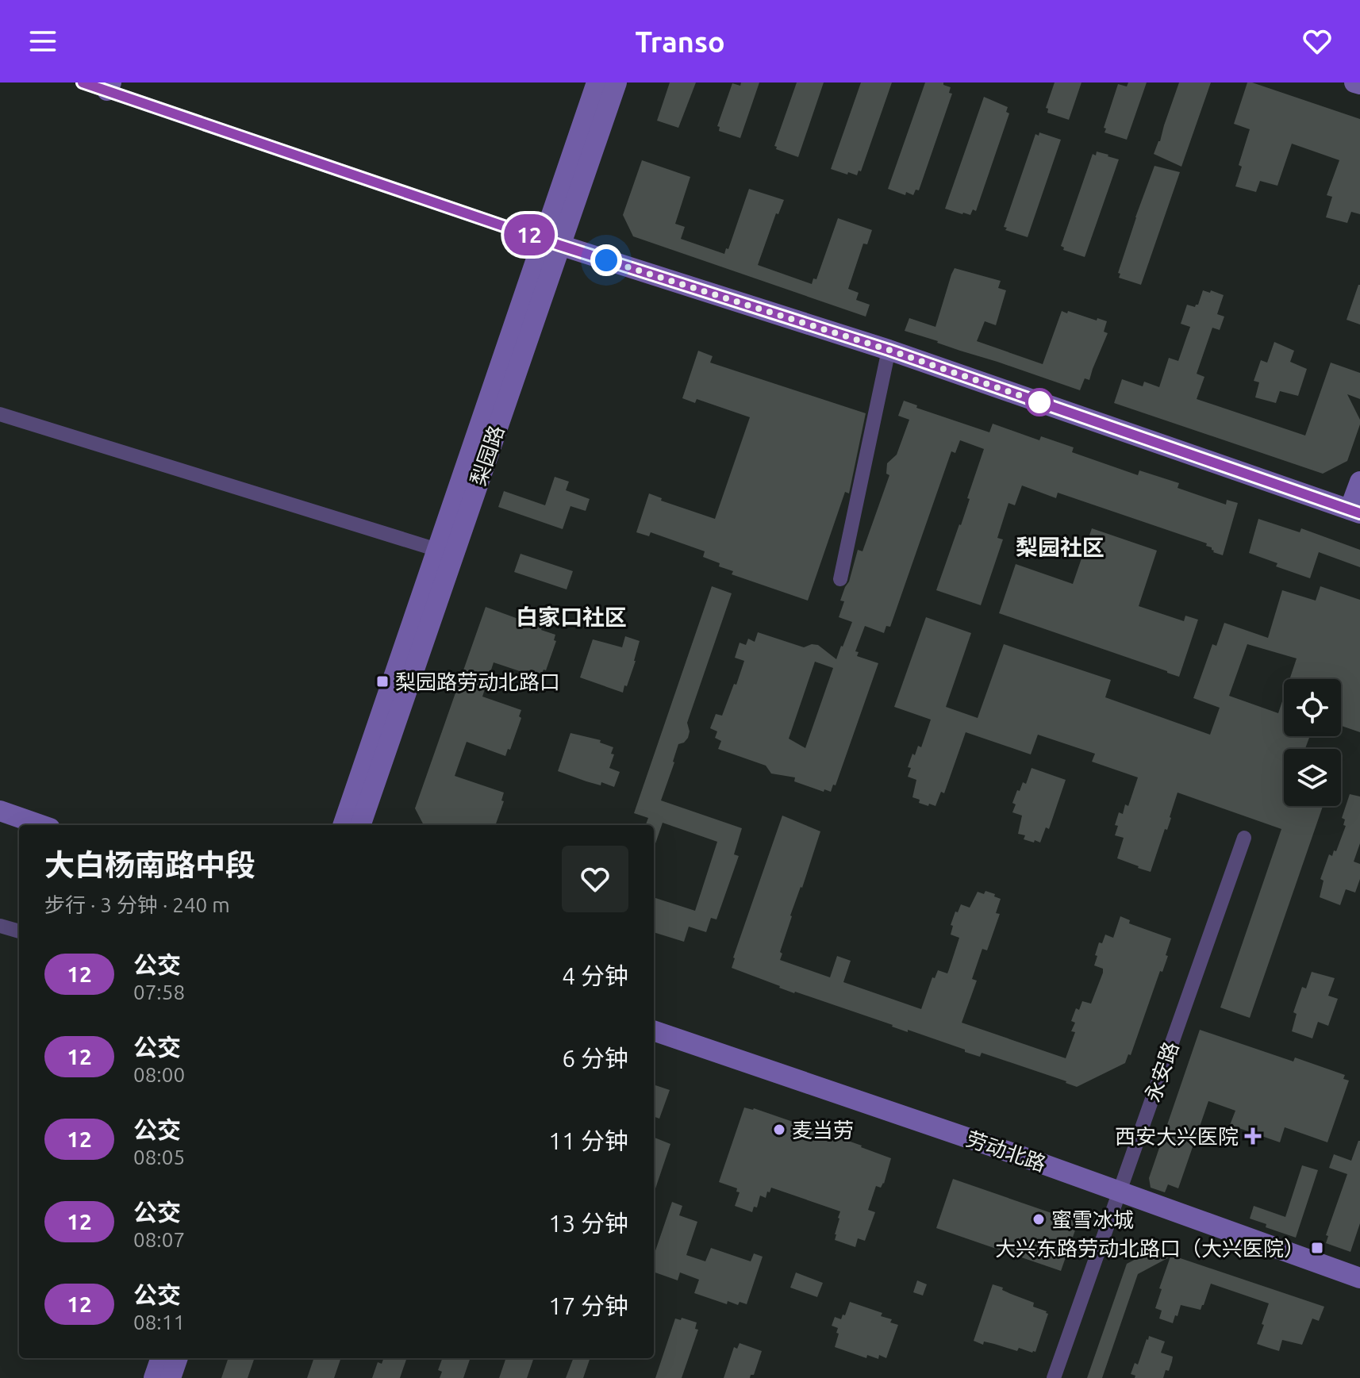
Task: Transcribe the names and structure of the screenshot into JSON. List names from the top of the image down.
{
  "streets": {
    "street": ["梨园路", "永安路", "劳动北路"]
  },
  "crossings": [
    ["永安路", "劳动北路"]
  ],
  "districts": ["梨园社区", "白家口社区"],
  "places": {
    "transit": ["梨园路劳动北路口", "大兴东路劳动北路口（大兴医院）"],
    "other": ["麦当劳", "蜜雪冰城"],
    "health": ["西安大兴医院"]
  },
  "lines": ["bus line 12"],
  "page": {
    "header": "Transo",
    "on_map": "12",
    "heading": ["大白杨南路中段", "步行 · 3 分钟 · 240 m"],
    "list": [
      {
        "mark": "12",
        "name": "公交",
        "note": "07:58",
        "value": "4 分钟"
      },
      {
        "mark": "12",
        "name": "公交",
        "note": "08:00",
        "value": "6 分钟"
      },
      {
        "mark": "12",
        "name": "公交",
        "note": "08:05",
        "value": "11 分钟"
      },
      {
        "mark": "12",
        "name": "公交",
        "note": "08:07",
        "value": "13 分钟"
      },
      {
        "mark": "12",
        "name": "公交",
        "note": "08:11",
        "value": "17 分钟"
      }
    ]
  }
}
